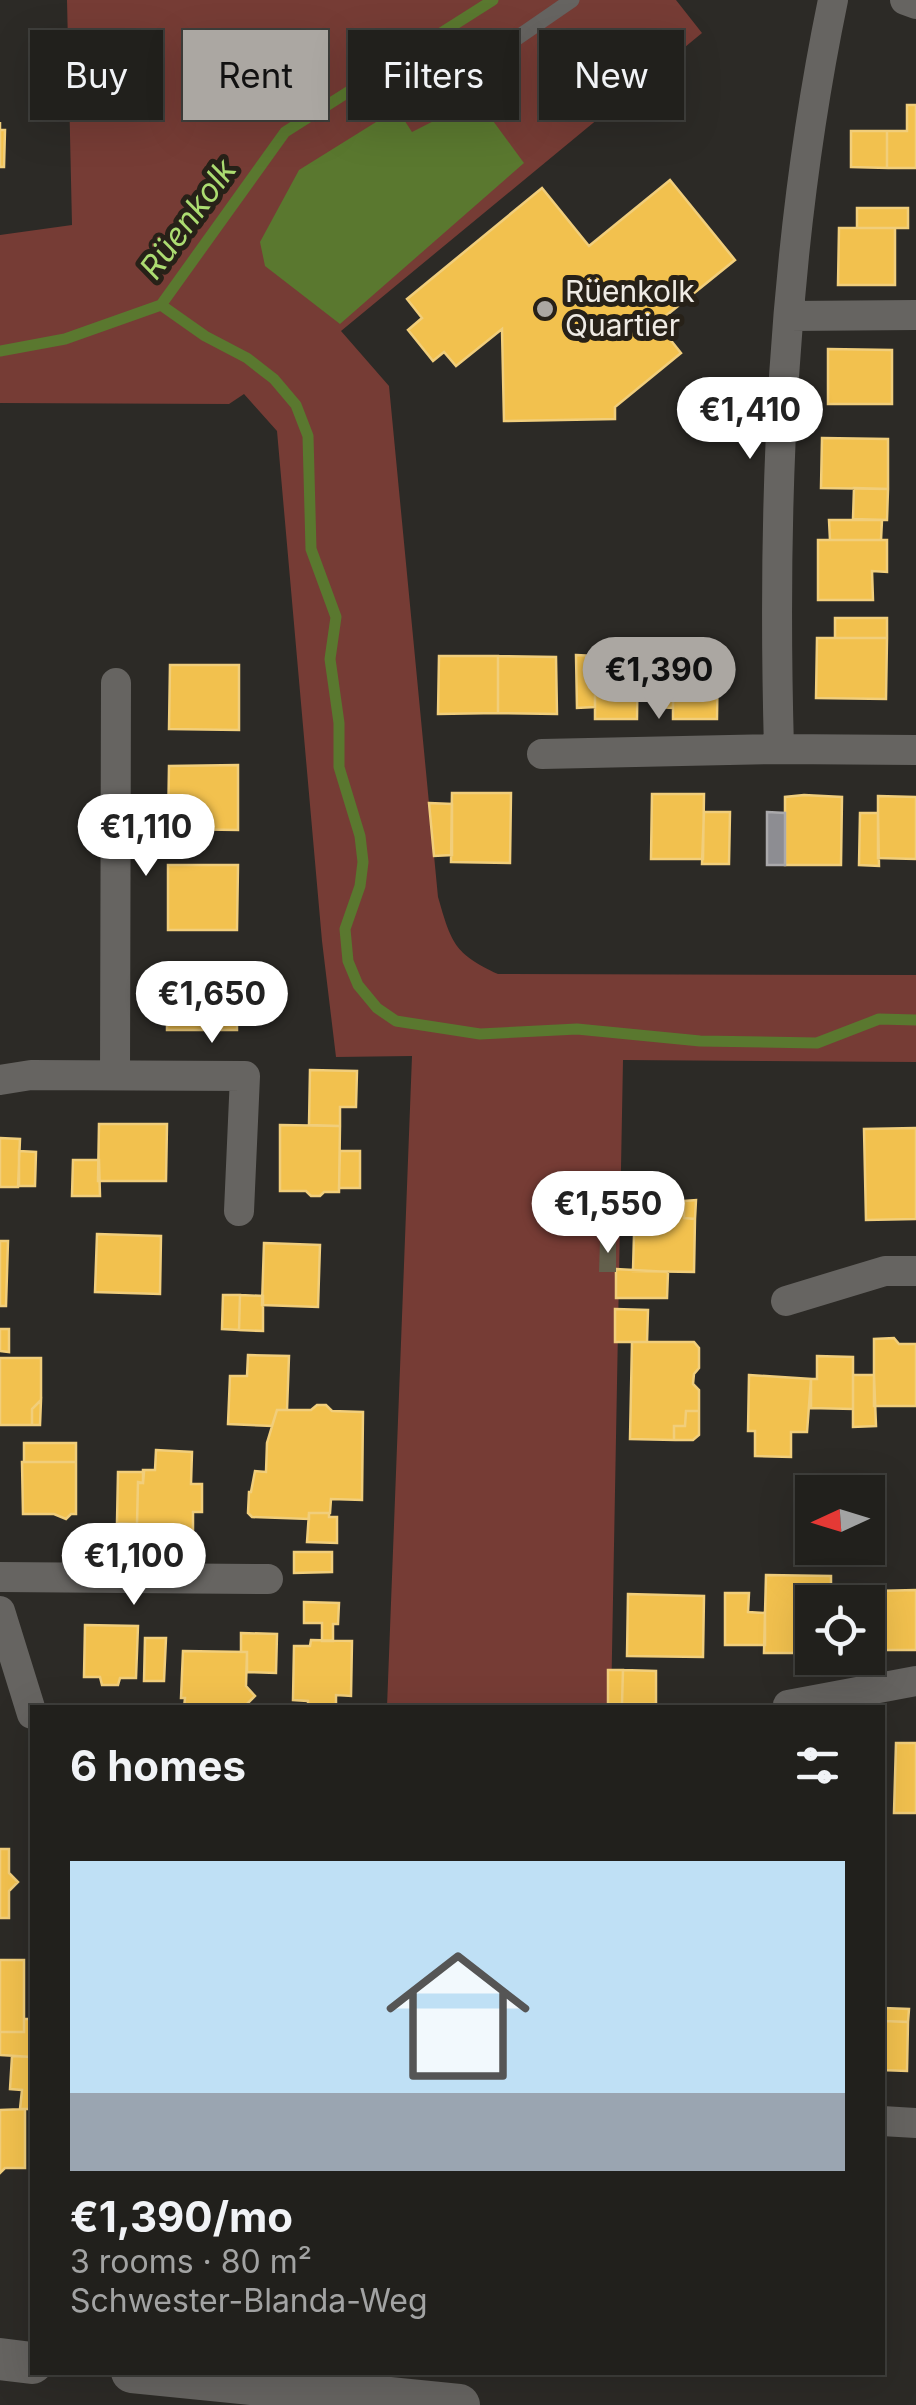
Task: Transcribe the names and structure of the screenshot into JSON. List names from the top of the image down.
{
  "water": ["Rüenkolk"],
  "places": ["Rüenkolk Quartier"],
  "north": "left",
  "page": {
    "chip": [
      "Buy",
      "Rent",
      "Filters",
      "New"
    ],
    "price": [
      "€1,410",
      "€1,390",
      "€1,110",
      "€1,650",
      "€1,550",
      "€1,100"
    ],
    "heading": "6 homes",
    "list": [
      {
        "name": "€1,390/mo",
        "note": "3 rooms · 80 m² · Schwester-Blanda-Weg"
      }
    ]
  }
}
